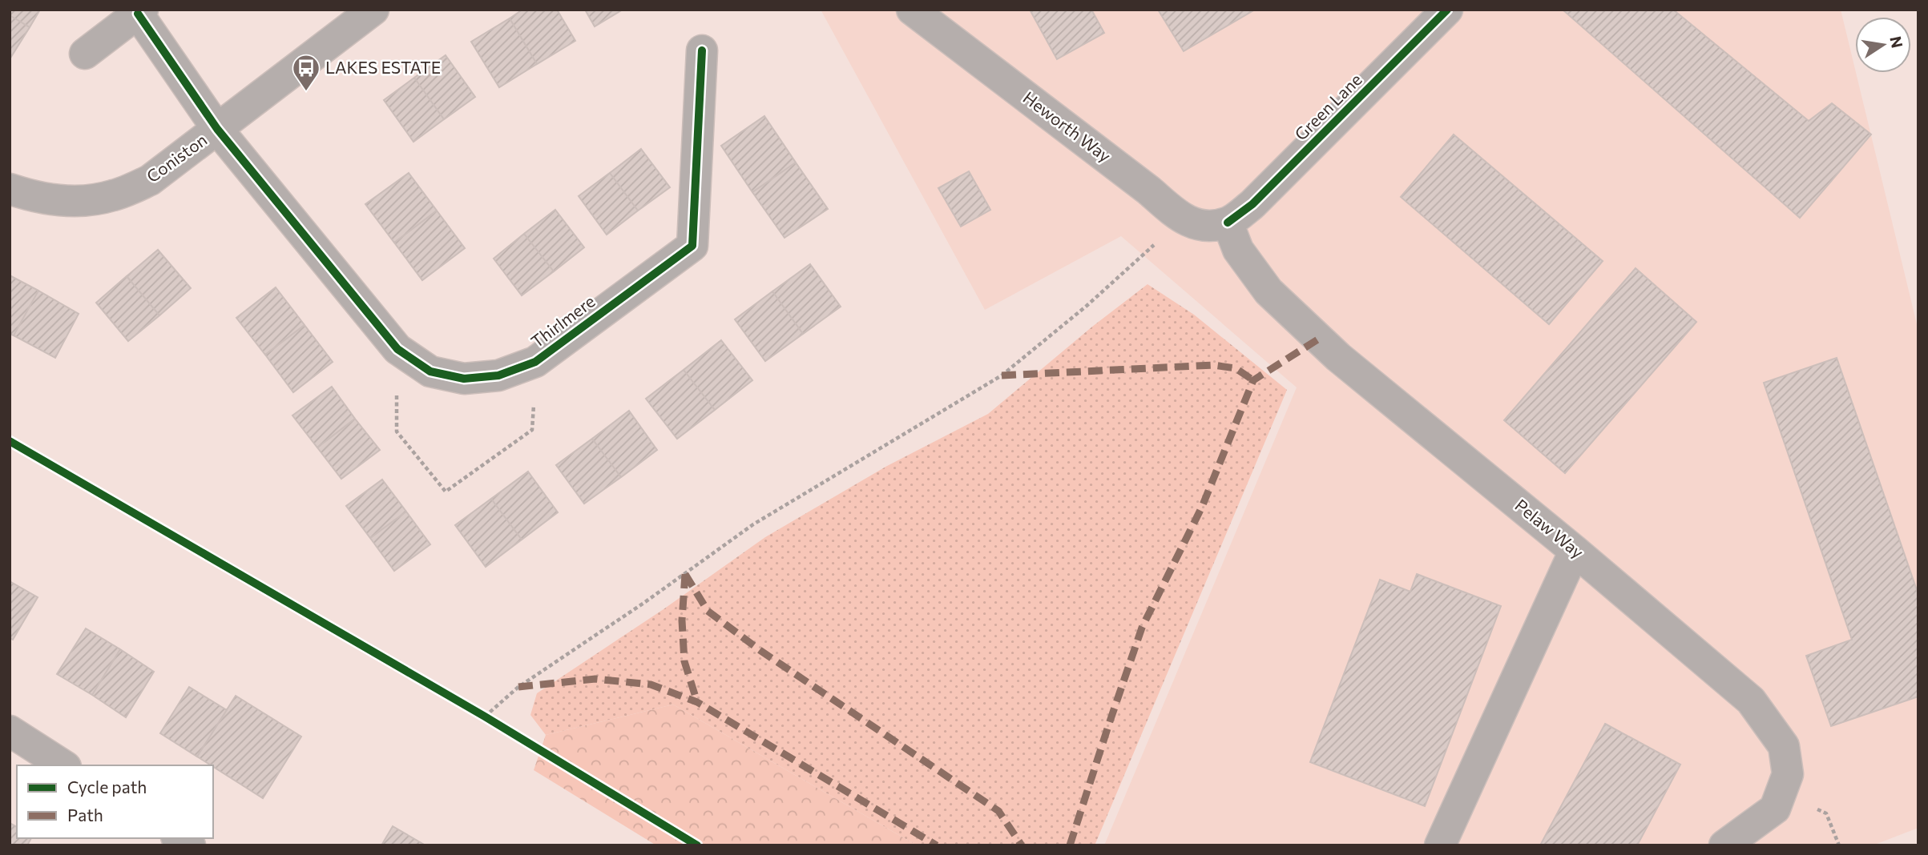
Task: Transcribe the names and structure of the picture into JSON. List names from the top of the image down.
{
  "streets": {
    "street": [
      "Green Lane",
      "Heworth Way",
      "Coniston",
      "Thirlmere",
      "Pelaw Way"
    ]
  },
  "crossings": [
    ["Green Lane", "Heworth Way"],
    ["Green Lane", "Pelaw Way"],
    ["Heworth Way", "Pelaw Way"],
    ["Coniston", "Thirlmere"]
  ],
  "places": {
    "bus stop": ["LAKES ESTATE"]
  },
  "legend": ["Cycle path", "Path"],
  "north": "right"
}
